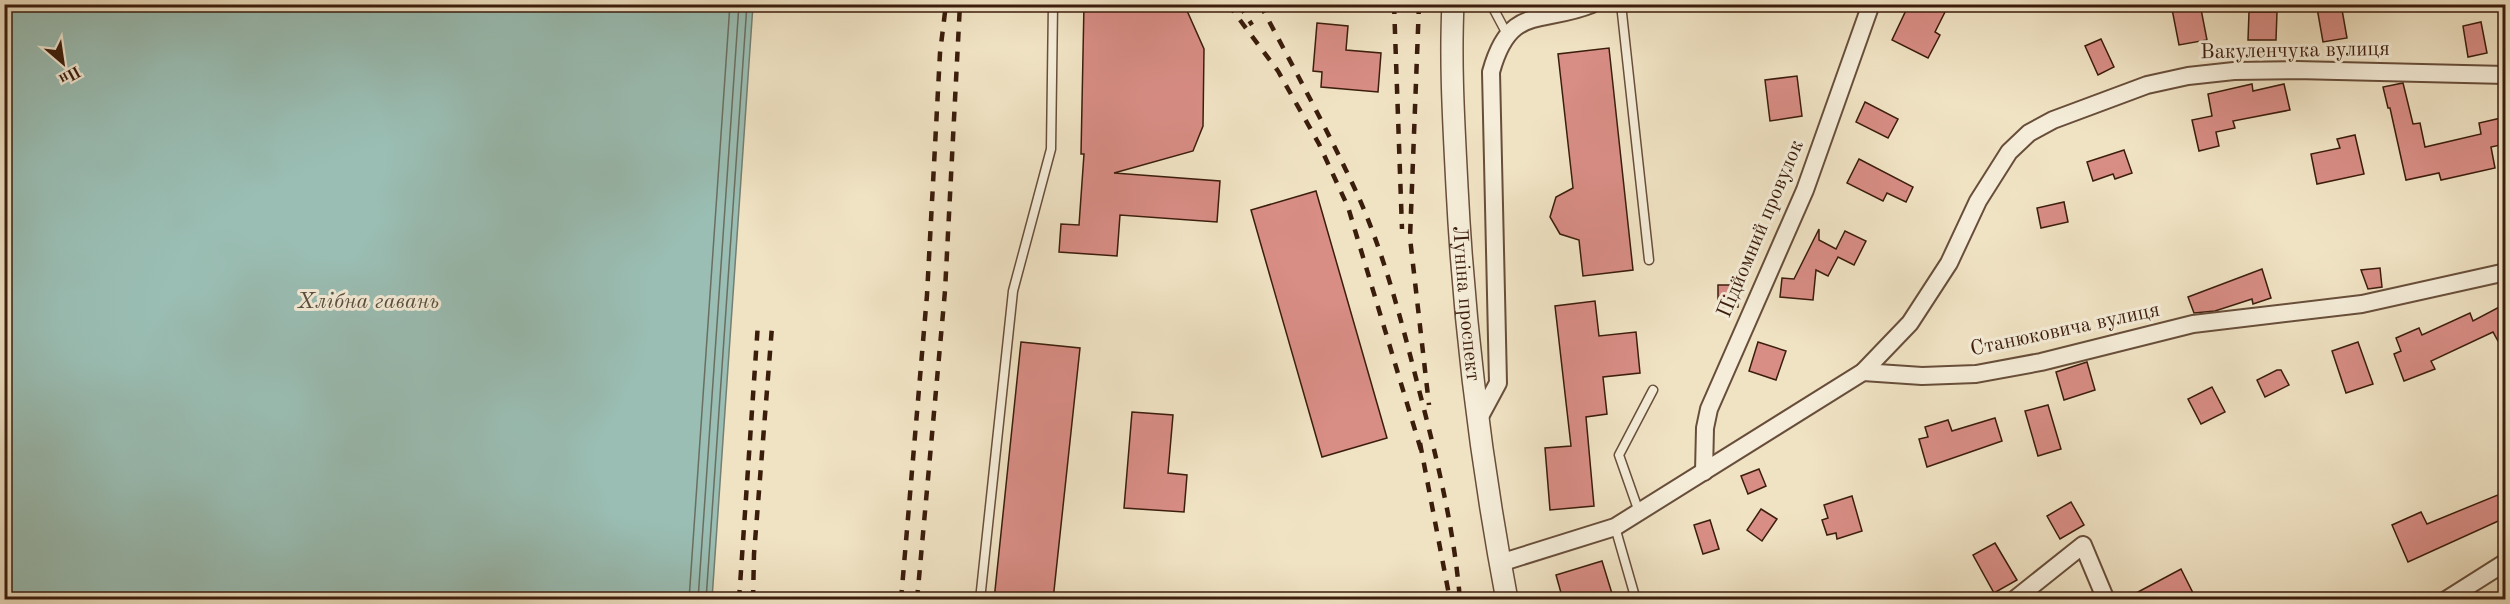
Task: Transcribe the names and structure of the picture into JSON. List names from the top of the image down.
{
  "streets": {
    "street": [
      "Вакуленчука вулиця",
      "Підйомний провулок",
      "Луніна проспект",
      "Станюковича вулиця"
    ]
  },
  "crossings": [
    ["Вакуленчука вулиця", "Станюковича вулиця"]
  ],
  "water": ["Хлібна гавань"],
  "north": "bottom right"
}
